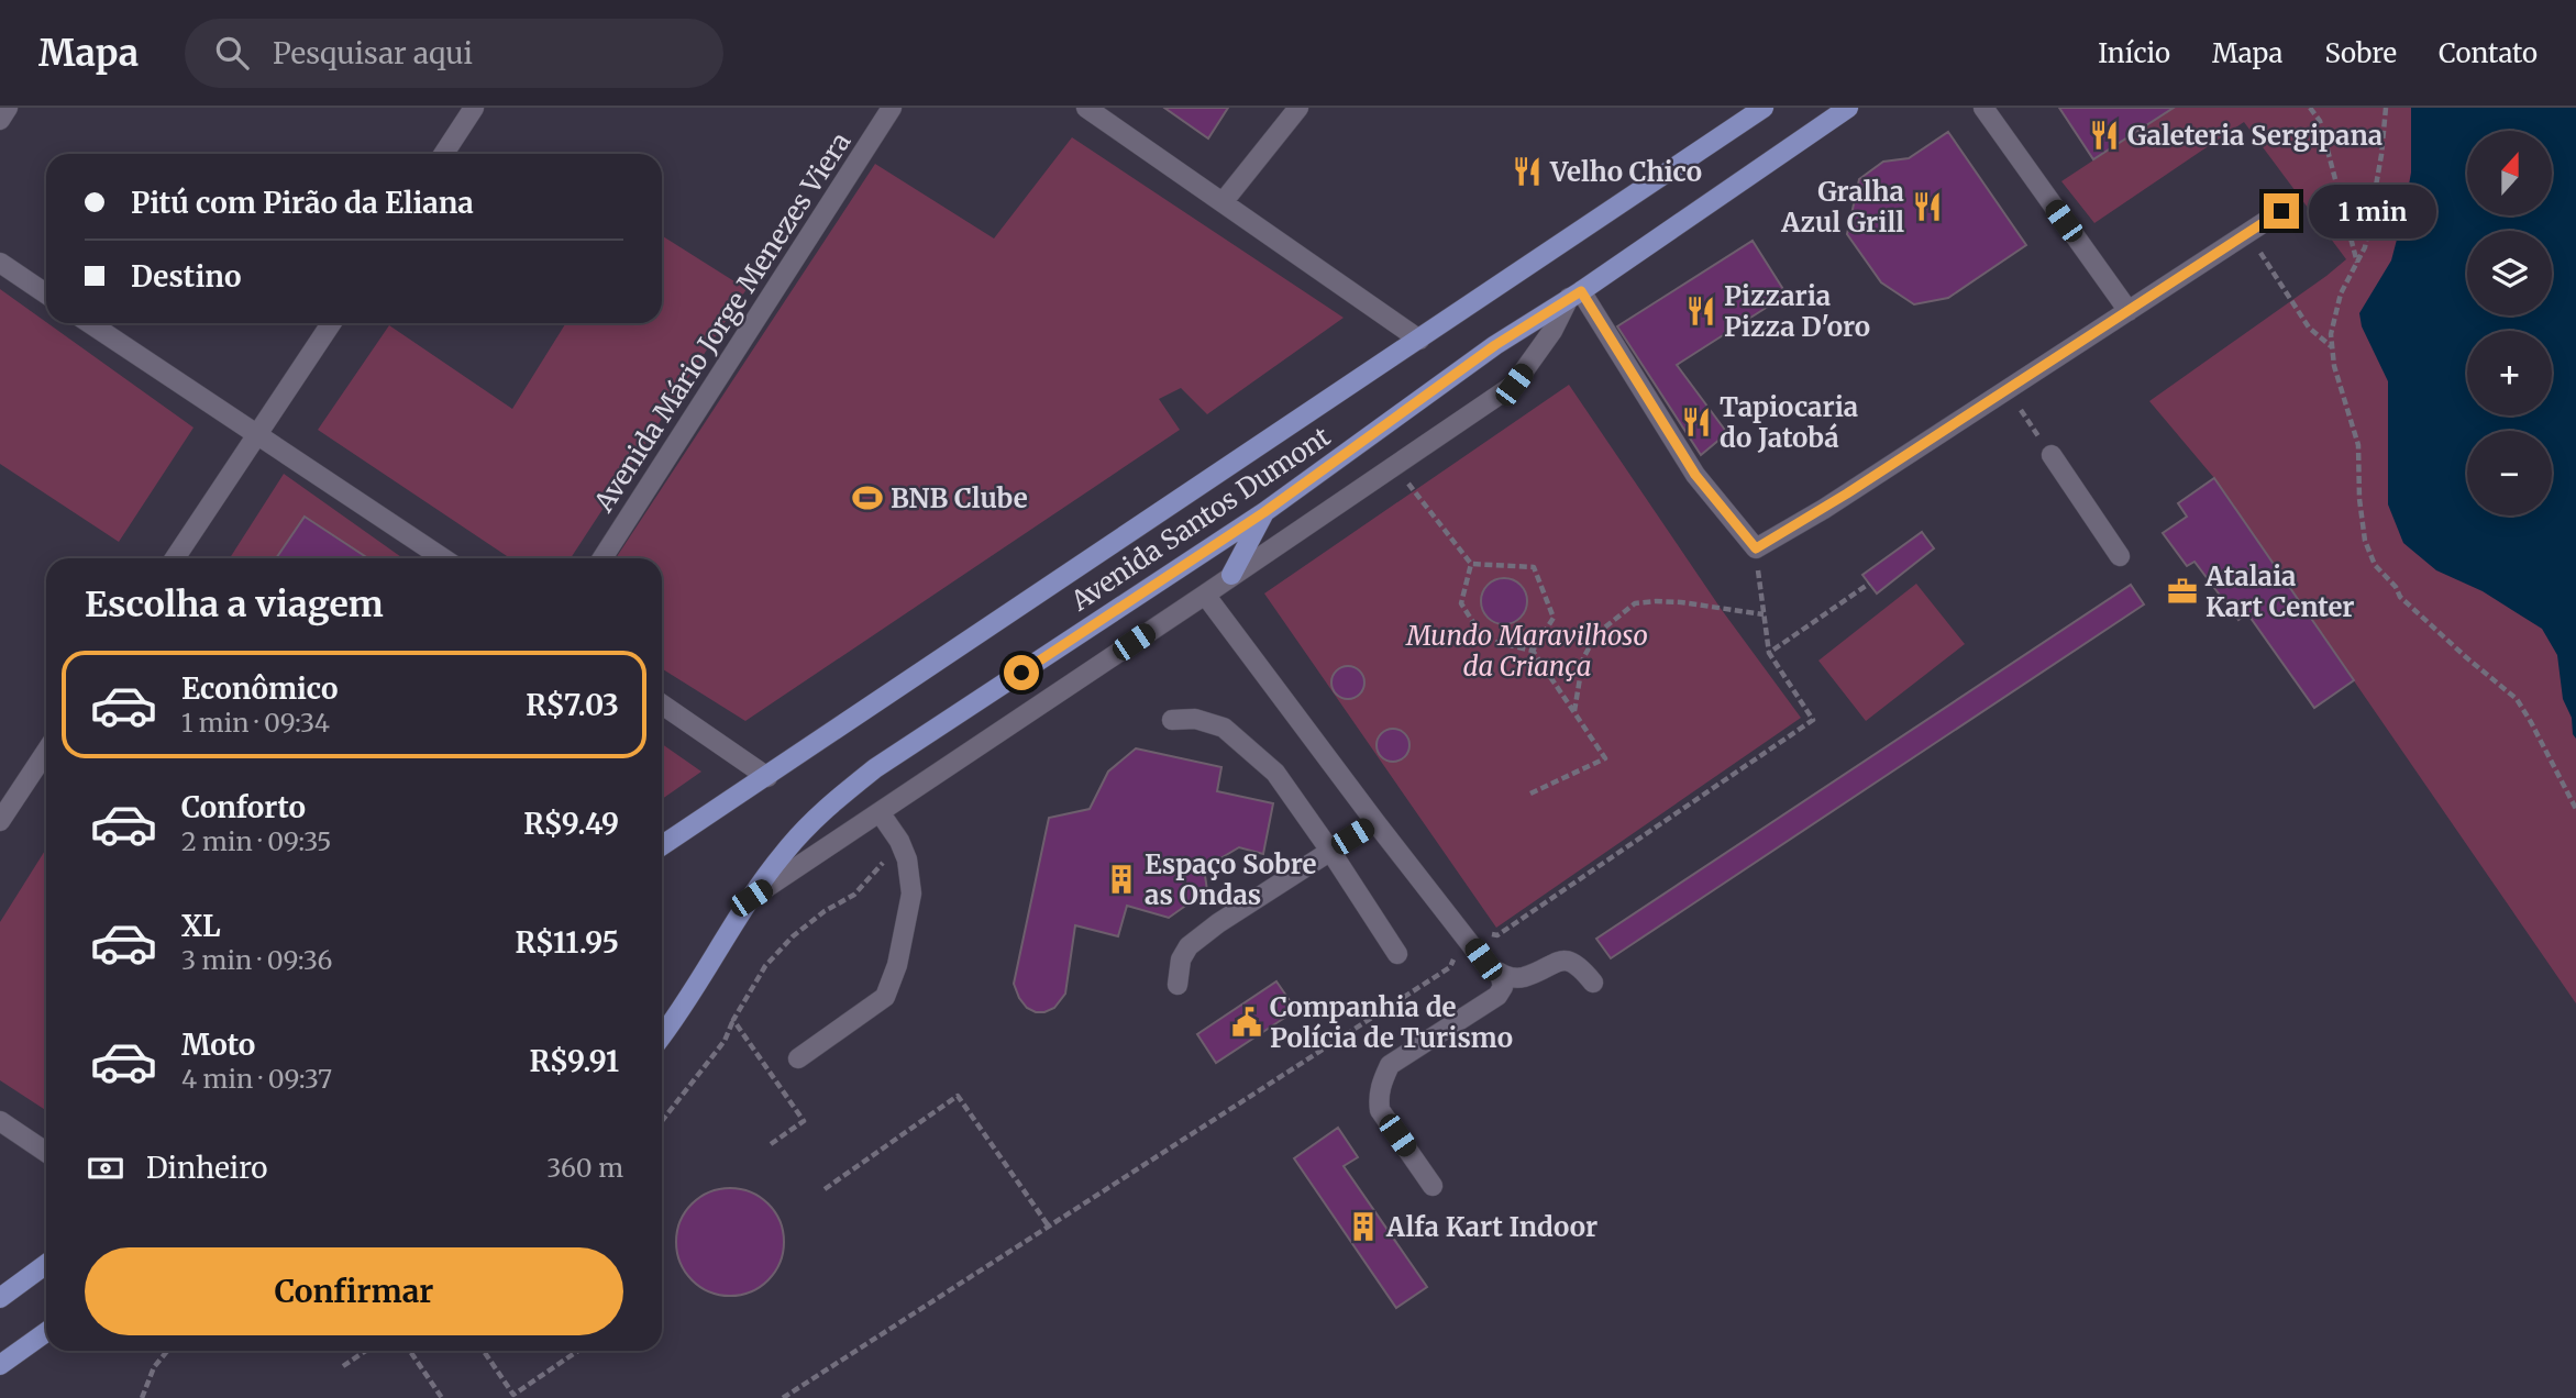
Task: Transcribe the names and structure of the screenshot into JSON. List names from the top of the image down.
{
  "streets": {
    "main road": ["Avenida Santos Dumont"],
    "street": ["Avenida Mário Jorge Menezes Viera"]
  },
  "parks": ["Mundo Maravilhoso da Criança"],
  "places": {
    "restaurant": [
      "Galeteria Sergipana",
      "Velho Chico",
      "Gralha Azul Grill",
      "Pizzaria Pizza D'oro",
      "Tapiocaria do Jatobá"
    ],
    "sports": ["BNB Clube"],
    "office": ["Atalaia Kart Center"],
    "building": ["Espaço Sobre as Ondas", "Alfa Kart Indoor"],
    "public building": ["Companhia de Polícia de Turismo"]
  },
  "north": "top",
  "page": {
    "header": "Mapa",
    "search": "Pesquisar aqui",
    "nav": [
      "Início",
      "Mapa",
      "Sobre",
      "Contato"
    ],
    "map_buttons": ["+", "−"],
    "banner": ["Pitú com Pirão da Eliana", "Destino"],
    "bubble": "1 min",
    "heading": "Escolha a viagem",
    "list": [
      {
        "name": "Econômico",
        "note": "1 min · 09:34",
        "value": "R$7.03"
      },
      {
        "name": "Conforto",
        "note": "2 min · 09:35",
        "value": "R$9.49"
      },
      {
        "name": "XL",
        "note": "3 min · 09:36",
        "value": "R$11.95"
      },
      {
        "name": "Moto",
        "note": "4 min · 09:37",
        "value": "R$9.91"
      }
    ],
    "pay": ["Dinheiro", "360 m"],
    "buttons": "Confirmar"
  }
}
